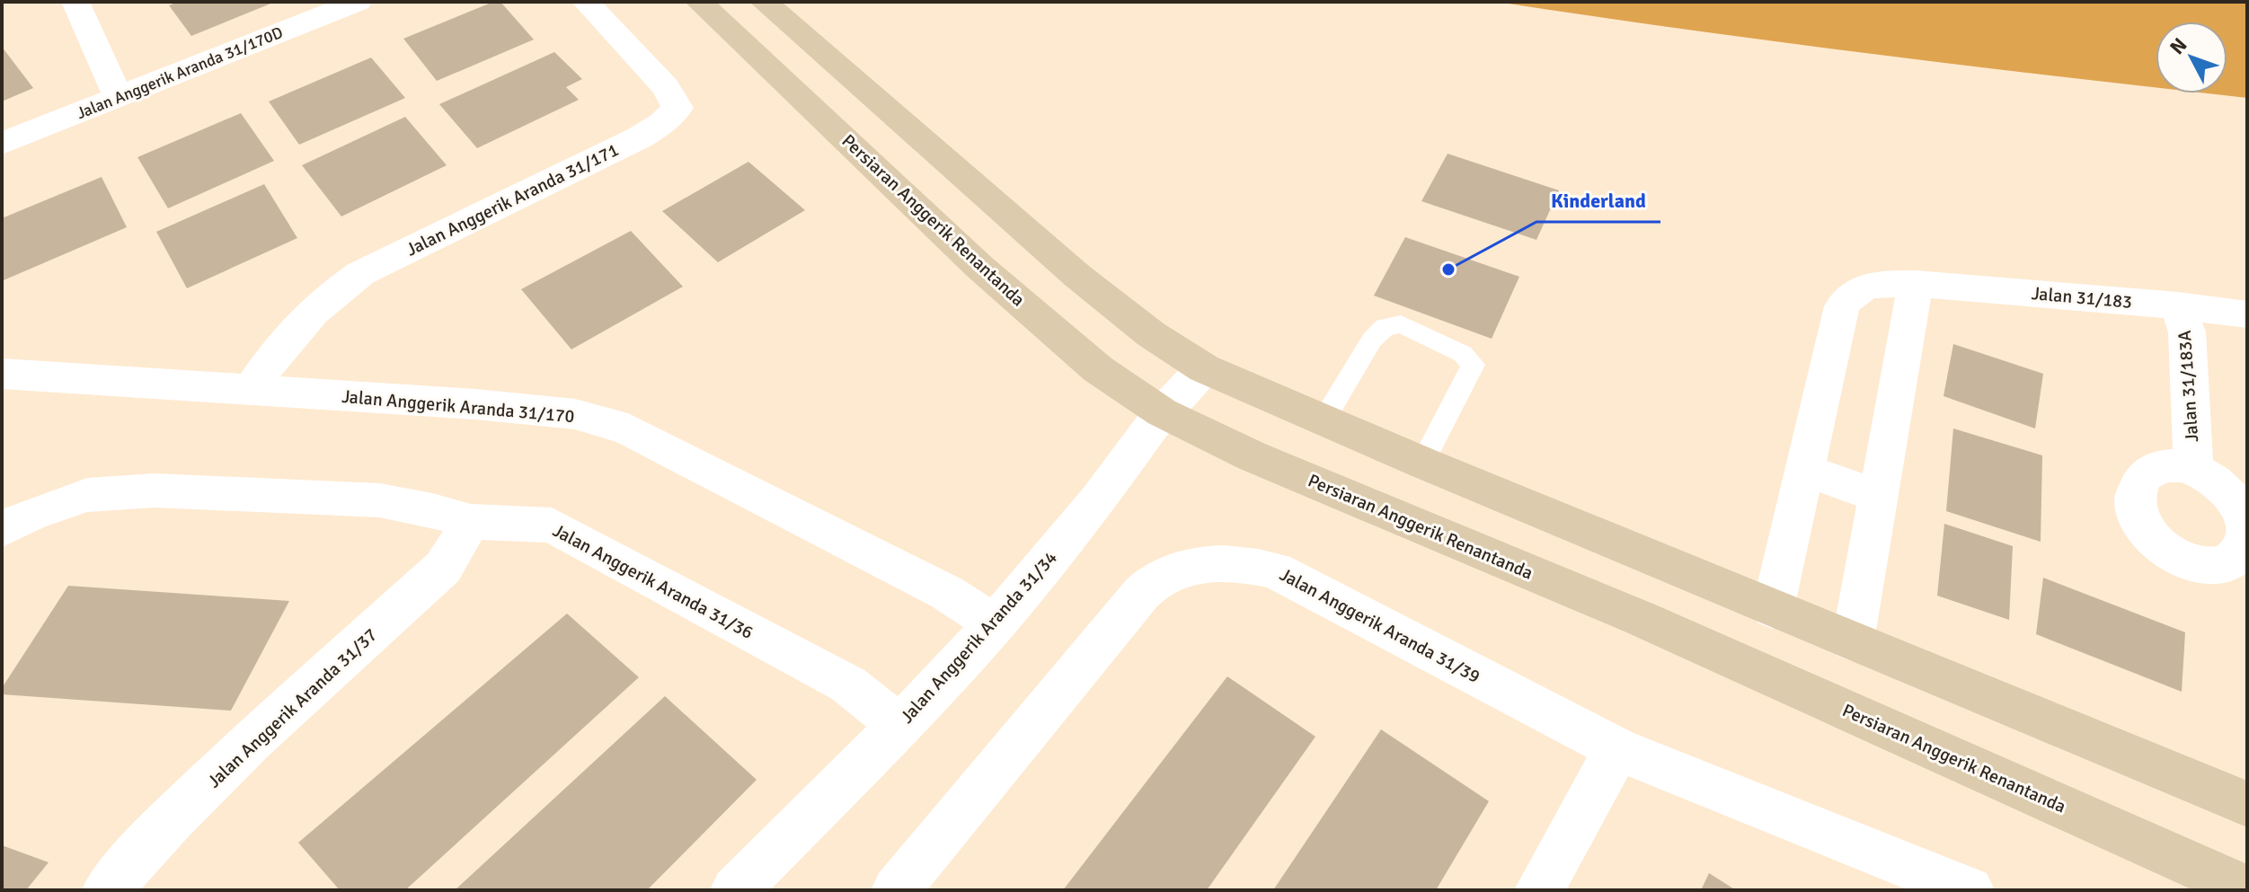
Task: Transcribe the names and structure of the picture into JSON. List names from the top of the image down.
{
  "streets": {
    "main road": ["Persiaran Anggerik Renantanda"],
    "street": [
      "Jalan Anggerik Aranda 31/170D",
      "Jalan Anggerik Aranda 31/171",
      "Jalan 31/183",
      "Jalan 31/183A",
      "Jalan Anggerik Aranda 31/170",
      "Jalan Anggerik Aranda 31/36",
      "Jalan Anggerik Aranda 31/39",
      "Jalan Anggerik Aranda 31/34",
      "Jalan Anggerik Aranda 31/37"
    ]
  },
  "crossings": [
    ["Jalan Anggerik Aranda 31/171", "Jalan Anggerik Aranda 31/170"],
    ["Persiaran Anggerik Renantanda", "Jalan Anggerik Aranda 31/34"],
    ["Jalan 31/183", "Jalan 31/183A"],
    ["Jalan Anggerik Aranda 31/170", "Jalan Anggerik Aranda 31/34"],
    ["Jalan Anggerik Aranda 31/36", "Jalan Anggerik Aranda 31/34"],
    ["Jalan Anggerik Aranda 31/36", "Jalan Anggerik Aranda 31/37"]
  ],
  "places": ["Kinderland"],
  "north": "top left"
}
